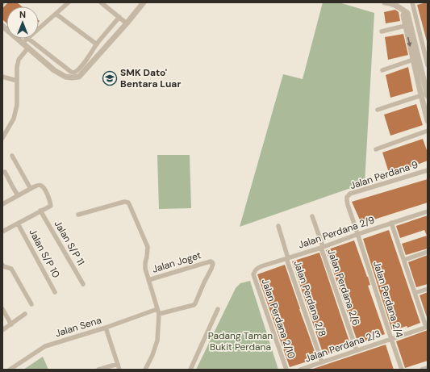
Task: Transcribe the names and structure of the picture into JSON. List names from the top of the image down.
{
  "streets": {
    "street": [
      "Jalan Perdana 9",
      "Jalan Perdana 2/9",
      "Jalan S/P 11",
      "Jalan S/P 10",
      "Jalan Joget",
      "Jalan Perdana 2/6",
      "Jalan Perdana 2/8",
      "Jalan Perdana 2/4",
      "Jalan Perdana 2/10",
      "Jalan Sena",
      "Jalan Perdana 2/3"
    ]
  },
  "crossings": [
    ["Jalan Perdana 9", "Jalan Perdana 2/9"],
    ["Jalan Perdana 9", "Jalan Perdana 2/4"],
    ["Jalan Perdana 2/9", "Jalan Perdana 2/6"],
    ["Jalan Perdana 2/9", "Jalan Perdana 2/8"],
    ["Jalan Perdana 2/9", "Jalan Perdana 2/4"],
    ["Jalan Perdana 2/9", "Jalan Perdana 2/10"],
    ["Jalan Perdana 2/6", "Jalan Perdana 2/3"],
    ["Jalan Perdana 2/8", "Jalan Perdana 2/3"],
    ["Jalan Perdana 2/4", "Jalan Perdana 2/3"]
  ],
  "parks": ["Padang Taman Bukit Perdana"],
  "places": {
    "school or university": ["SMK Dato' Bentara Luar"]
  },
  "north": "top"
}
